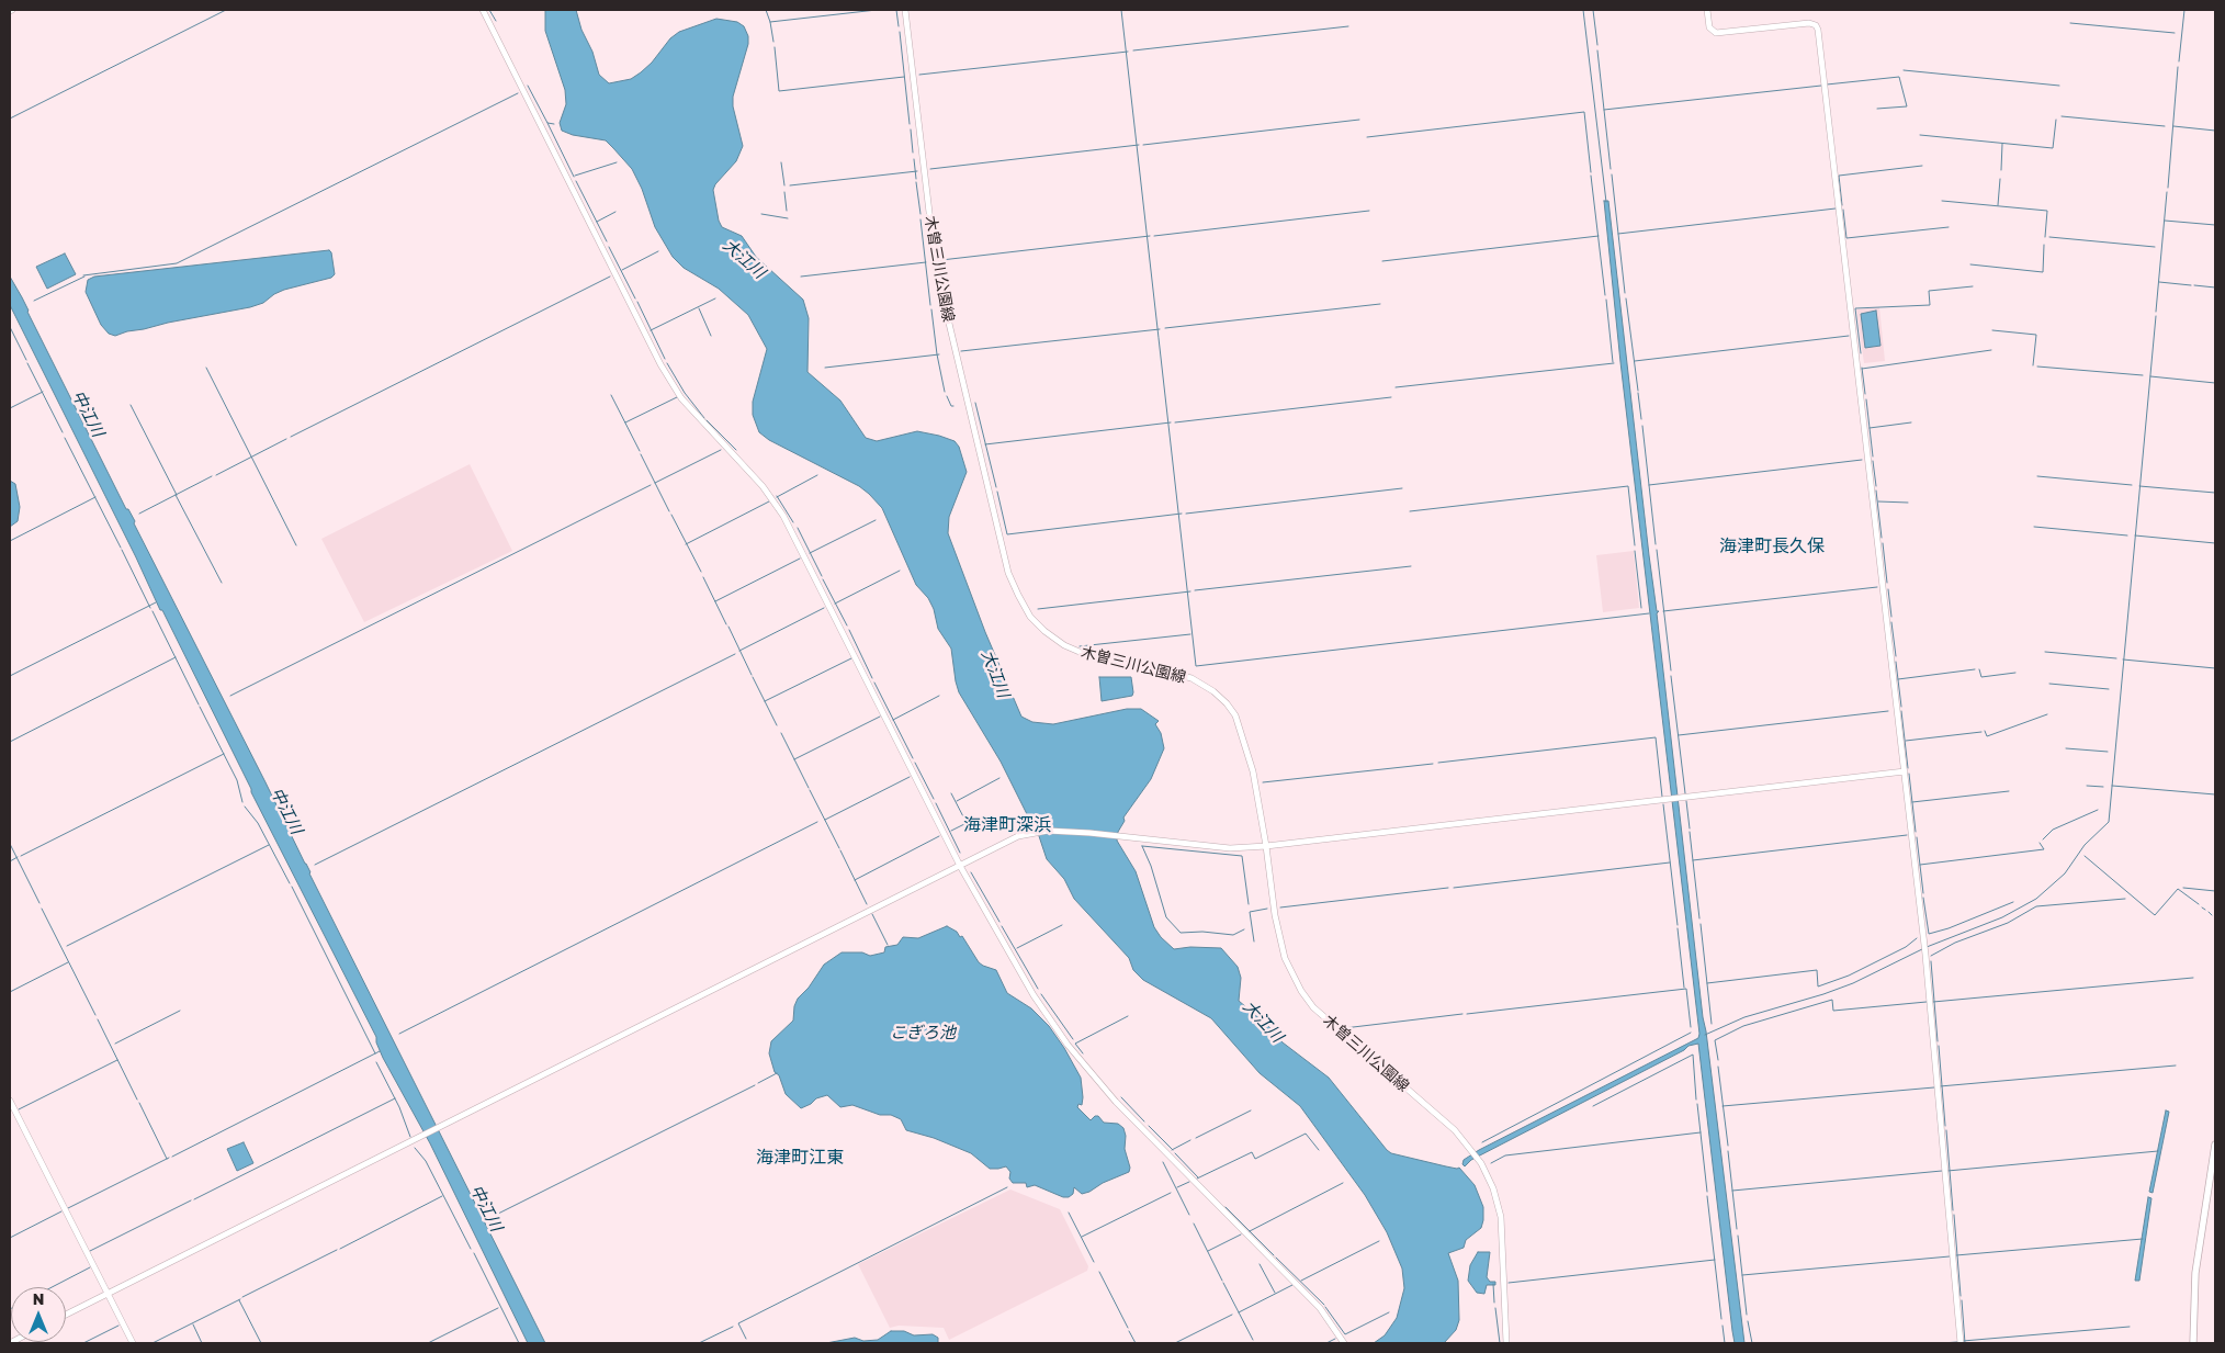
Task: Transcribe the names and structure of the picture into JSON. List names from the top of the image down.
{
  "streets": {
    "street": ["木曽三川公園線"]
  },
  "districts": ["海津町長久保", "海津町深浜", "海津町江東"],
  "water": ["大江川", "中江川", "こぎろ池"],
  "north": "top"
}
